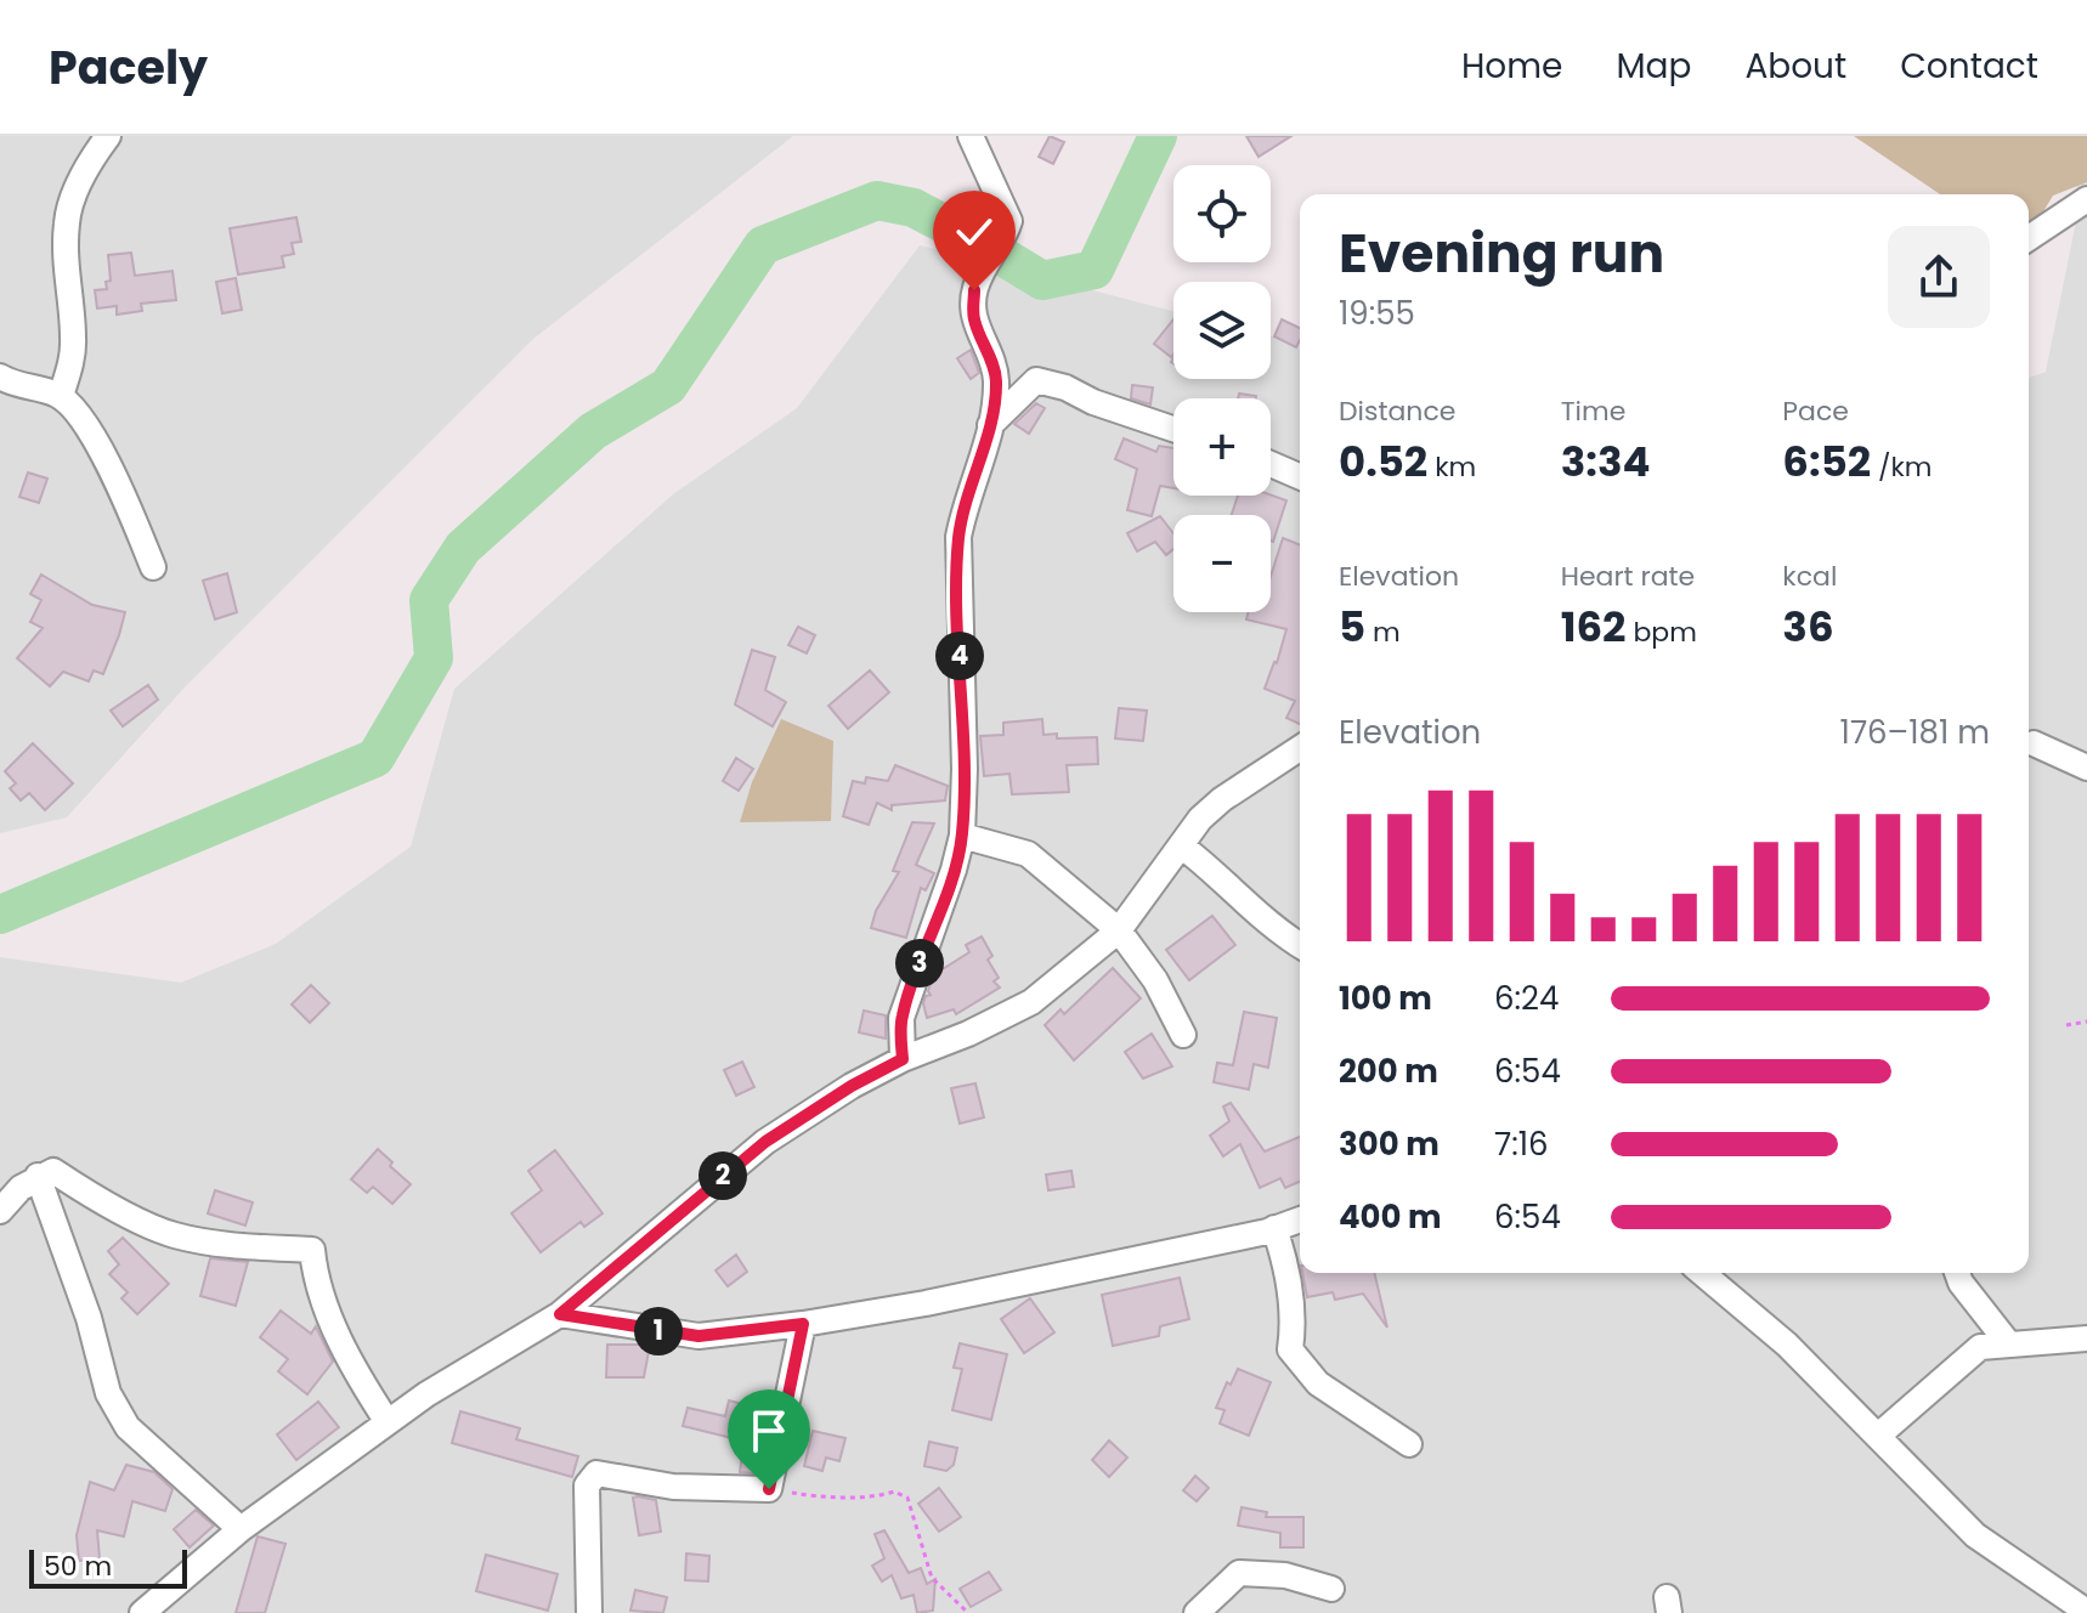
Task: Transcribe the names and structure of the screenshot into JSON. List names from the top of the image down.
{
  "scale_bar": "50 m",
  "page": {
    "header": "Pacely",
    "nav": [
      "Home",
      "Map",
      "About",
      "Contact"
    ],
    "map_buttons": ["+", "−"],
    "heading": ["Evening run", "19:55"],
    "stats": [
      ["Distance", "0.52 km"],
      ["Time", "3:34"],
      ["Pace", "6:52 /km"],
      ["Elevation", "5 m"],
      ["Heart rate", "162 bpm"],
      ["kcal", "36"]
    ],
    "pins": [
      "4",
      "3",
      "2",
      "1"
    ],
    "chart": ["Elevation", "176–181 m"],
    "list": [
      {
        "name": "100 m",
        "note": "6:24"
      },
      {
        "name": "200 m",
        "note": "6:54"
      },
      {
        "name": "300 m",
        "note": "7:16"
      },
      {
        "name": "400 m",
        "note": "6:54"
      }
    ],
    "scale": "50 m"
  }
}
